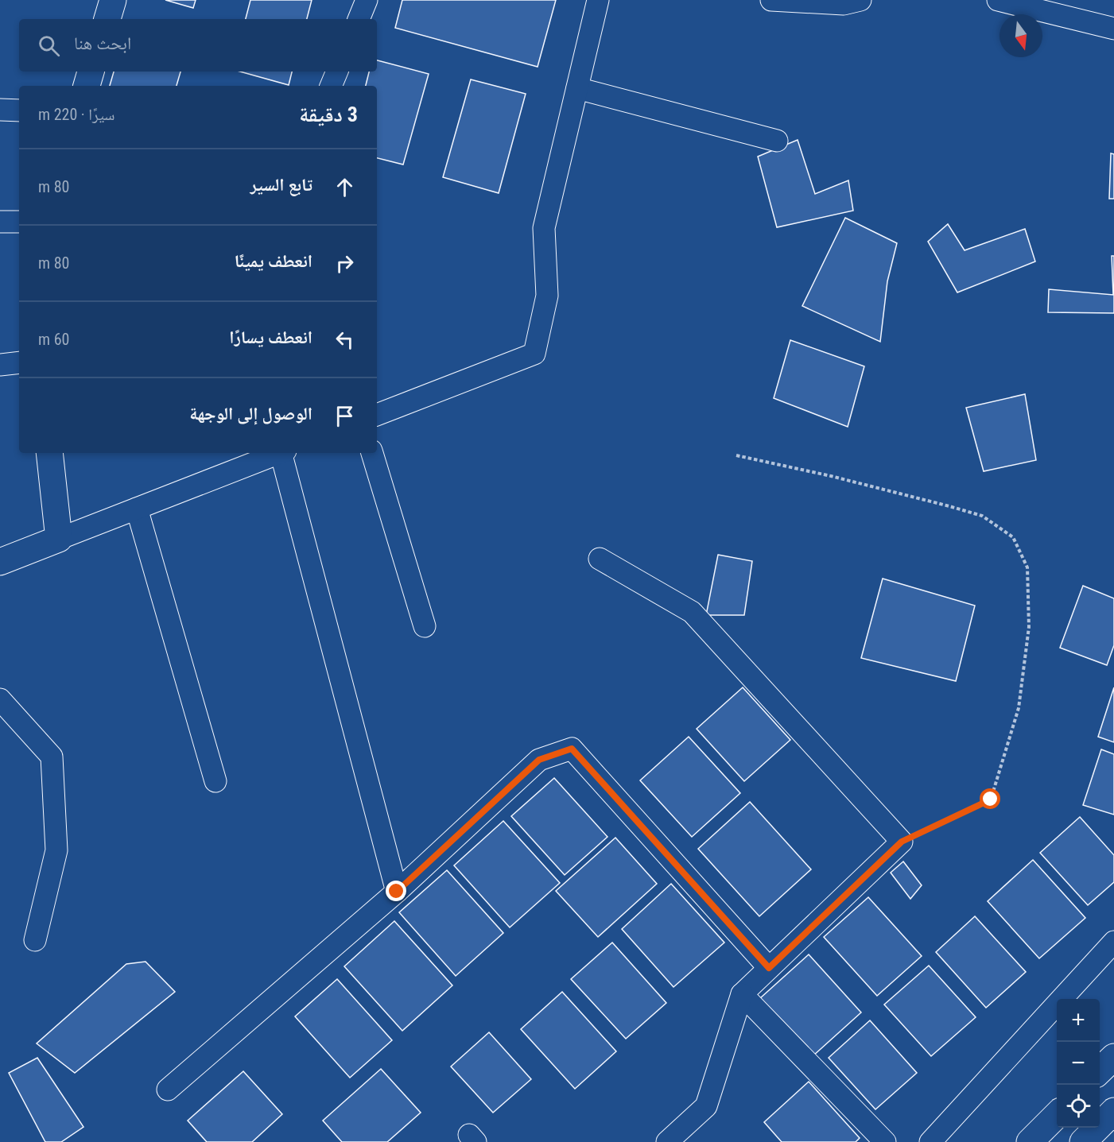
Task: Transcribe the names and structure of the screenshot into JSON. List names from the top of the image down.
{
  "north": "bottom",
  "page": {
    "search": "ابحث هنا",
    "heading": ["3 دقيقة", "سيرًا · 220 m"],
    "list": [
      ["تابع السير", "80 m"],
      ["انعطف يمينًا", "80 m"],
      ["انعطف يسارًا", "60 m"],
      "الوصول إلى الوجهة"
    ],
    "map_buttons": ["+", "−"]
  }
}
